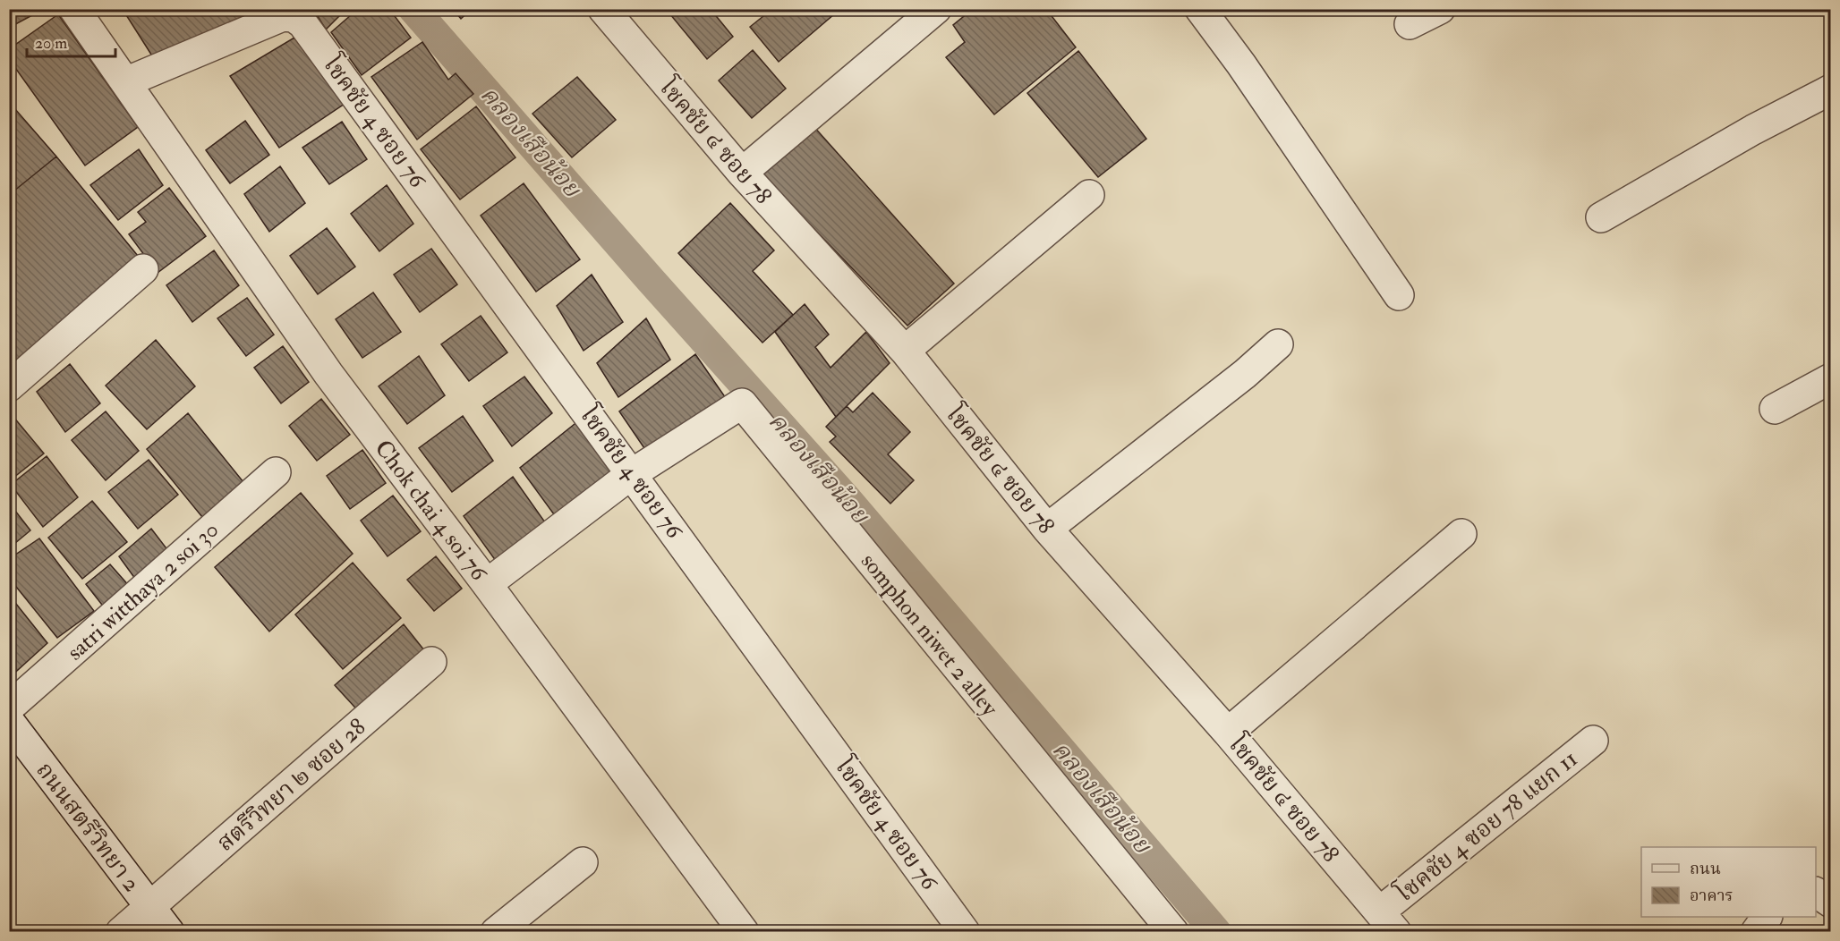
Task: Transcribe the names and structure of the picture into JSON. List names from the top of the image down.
{
  "streets": {
    "street": [
      "โชคชัย 4 ซอย 76",
      "โชคชัย ๔ ซอย 78",
      "Chok chai 4 soi 76",
      "satri witthaya 2 soi 30",
      "somphon niwet 2 alley",
      "สตรีวิทยา ๒ ซอย 28",
      "โชคชัย 4 ซอย 78 แยก 11",
      "ถนนสตรีวิทยา 2"
    ]
  },
  "crossings": [
    ["โชคชัย 4 ซอย 76", "Chok chai 4 soi 76"],
    ["โชคชัย 4 ซอย 76", "somphon niwet 2 alley"],
    ["โชคชัย ๔ ซอย 78", "โชคชัย 4 ซอย 78 แยก 11"],
    ["Chok chai 4 soi 76", "somphon niwet 2 alley"],
    ["สตรีวิทยา ๒ ซอย 28", "ถนนสตรีวิทยา 2"]
  ],
  "water": ["คลองเสือน้อย"],
  "legend": ["ถนน", "อาคาร"],
  "scale_bar": "20 m"
}
